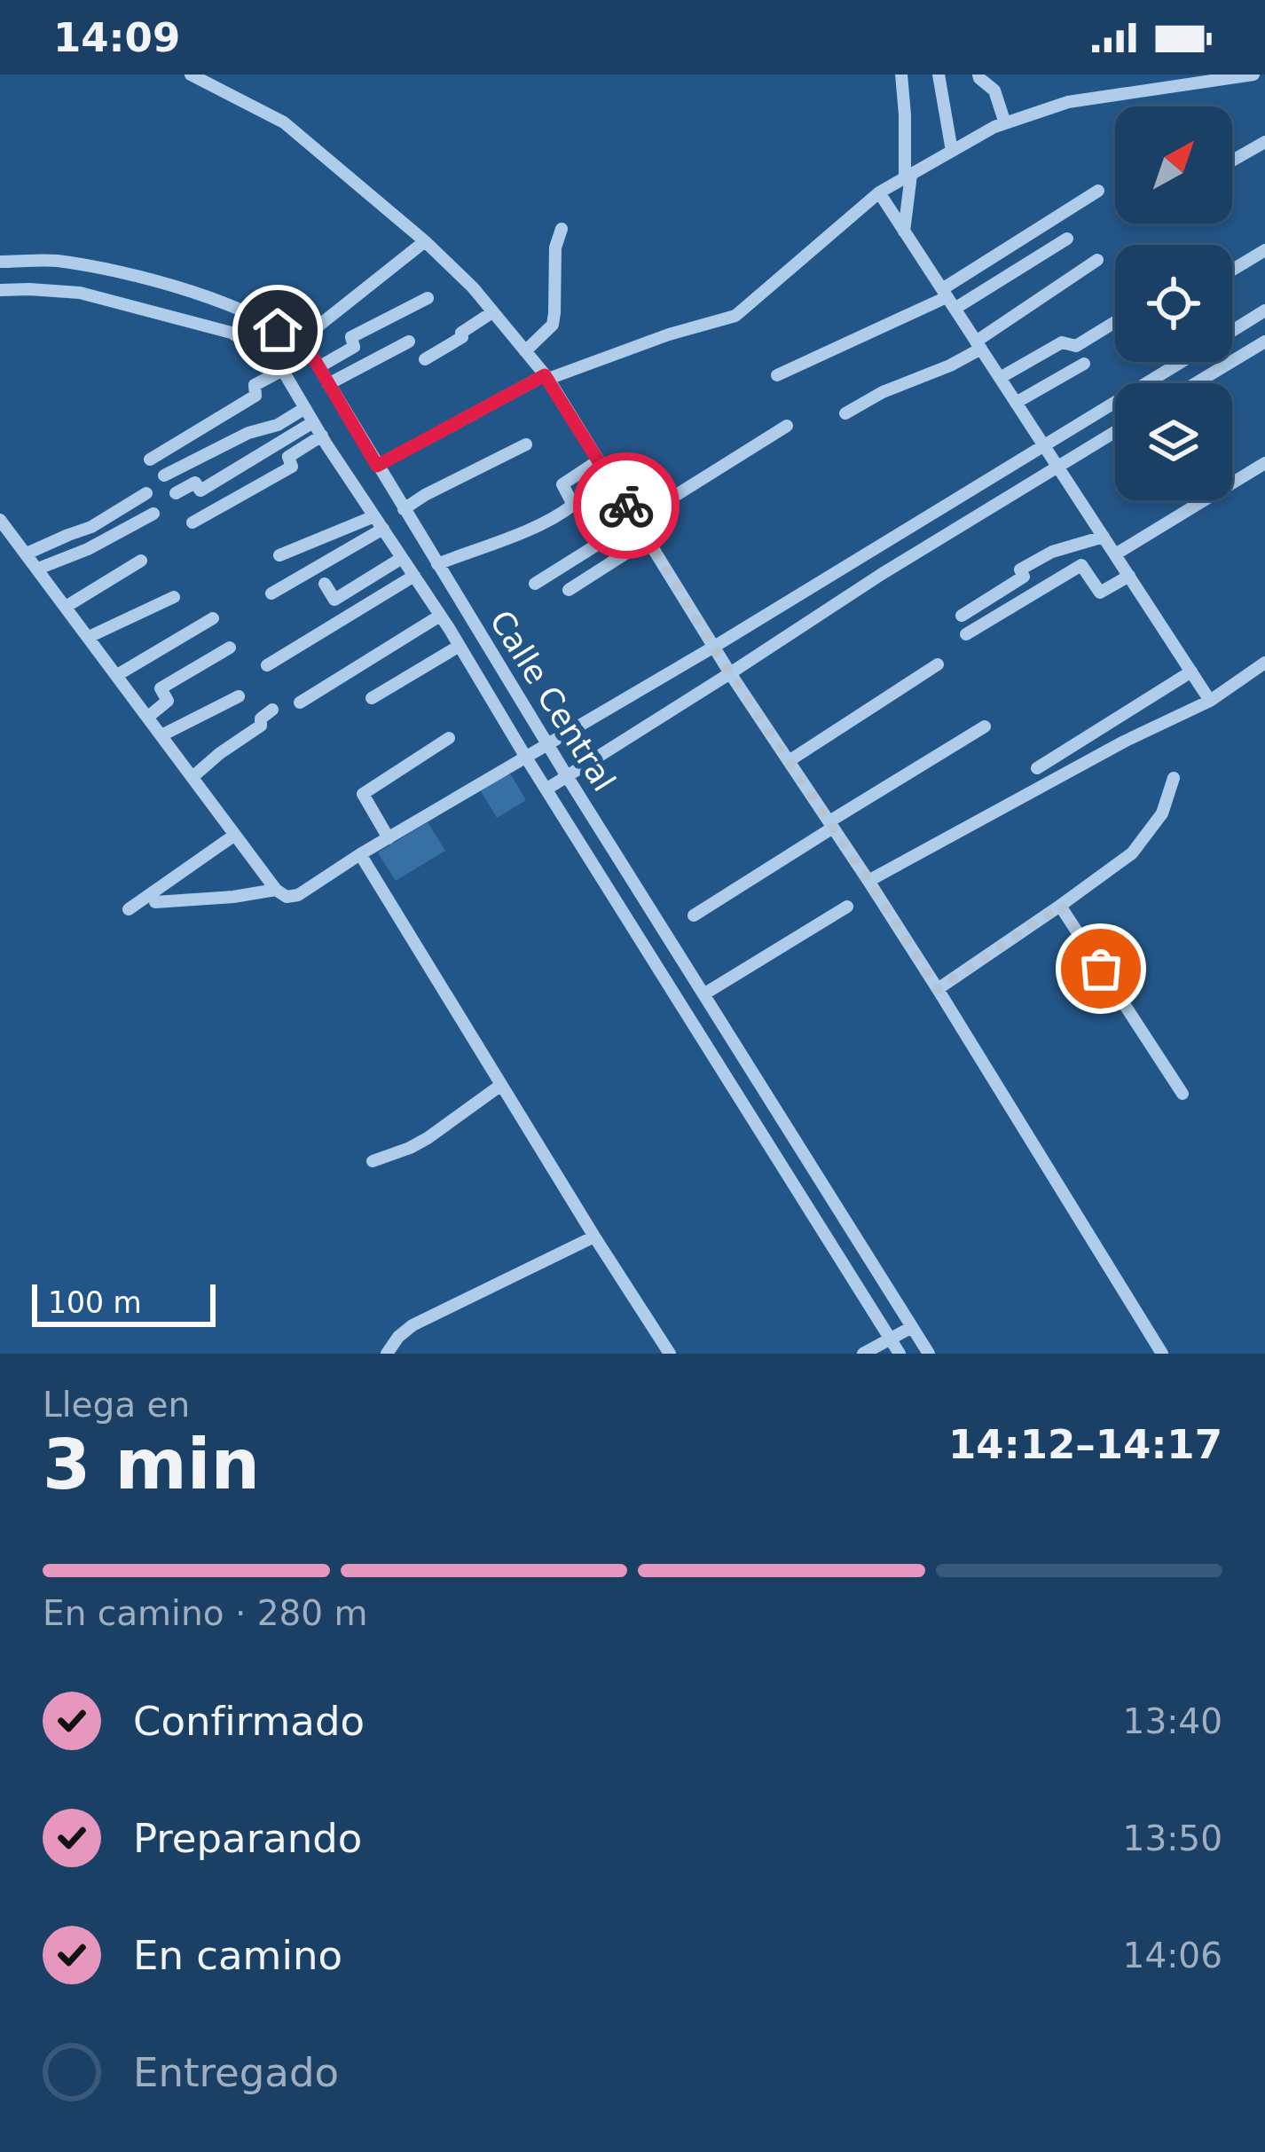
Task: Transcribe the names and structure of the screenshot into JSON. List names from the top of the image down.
{
  "streets": {
    "street": ["Calle Central"]
  },
  "scale_bar": "100 m",
  "north": "top right",
  "page": {
    "status": "14:09",
    "scale": "100 m",
    "heading": ["3 min", "Llega en", "14:12–14:17"],
    "bar": "En camino · 280 m",
    "list": [
      ["Confirmado", "13:40"],
      ["Preparando", "13:50"],
      ["En camino", "14:06"],
      "Entregado"
    ]
  }
}
